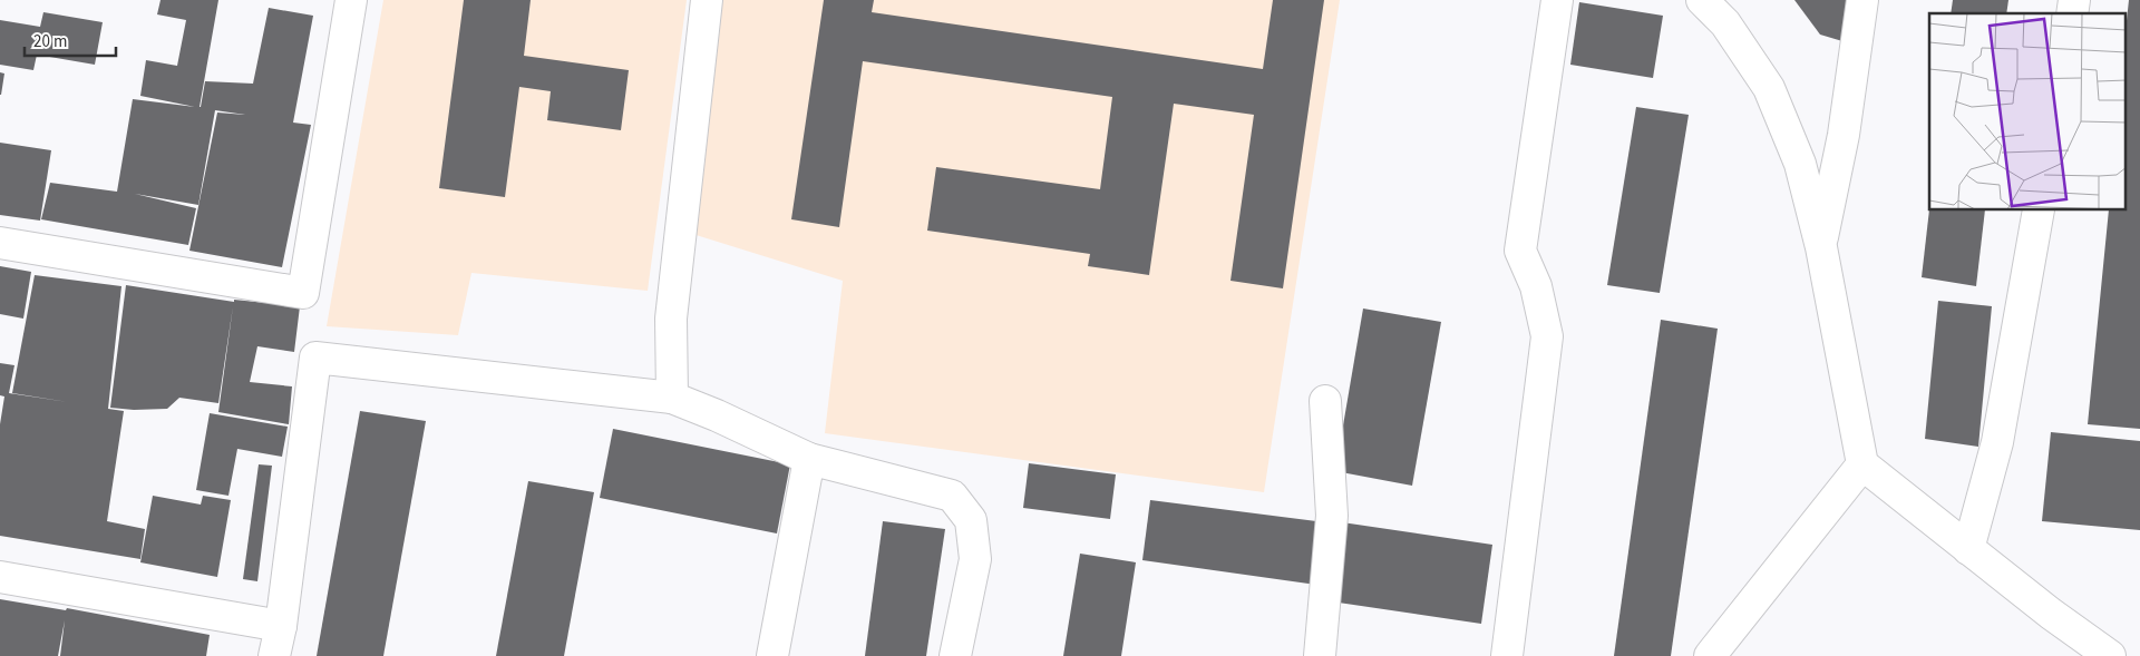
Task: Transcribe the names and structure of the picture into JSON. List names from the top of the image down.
{
  "scale_bar": "20 m"
}
